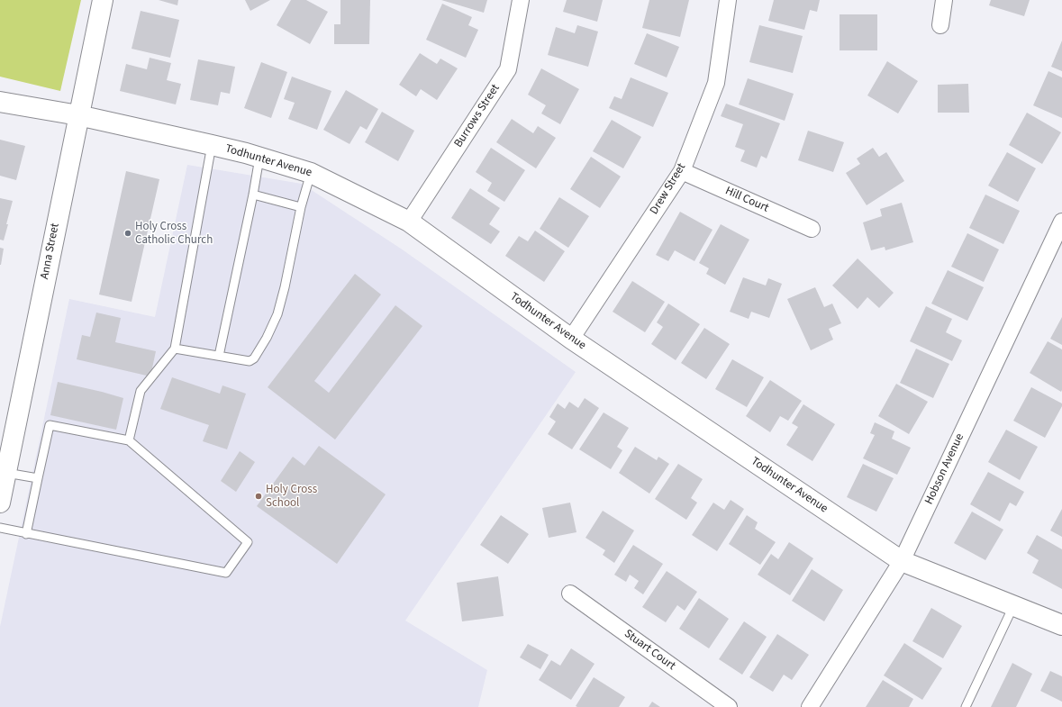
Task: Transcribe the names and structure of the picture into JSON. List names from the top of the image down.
{
  "streets": {
    "street": [
      "Burrows Street",
      "Todhunter Avenue",
      "Drew Street",
      "Hill Court",
      "Anna Street",
      "Hobson Avenue",
      "Stuart Court"
    ]
  },
  "crossings": [
    ["Burrows Street", "Todhunter Avenue"],
    ["Todhunter Avenue", "Drew Street"],
    ["Todhunter Avenue", "Anna Street"],
    ["Todhunter Avenue", "Hobson Avenue"],
    ["Drew Street", "Hill Court"]
  ],
  "places": ["Holy Cross Catholic Church", "Holy Cross School"]
}
